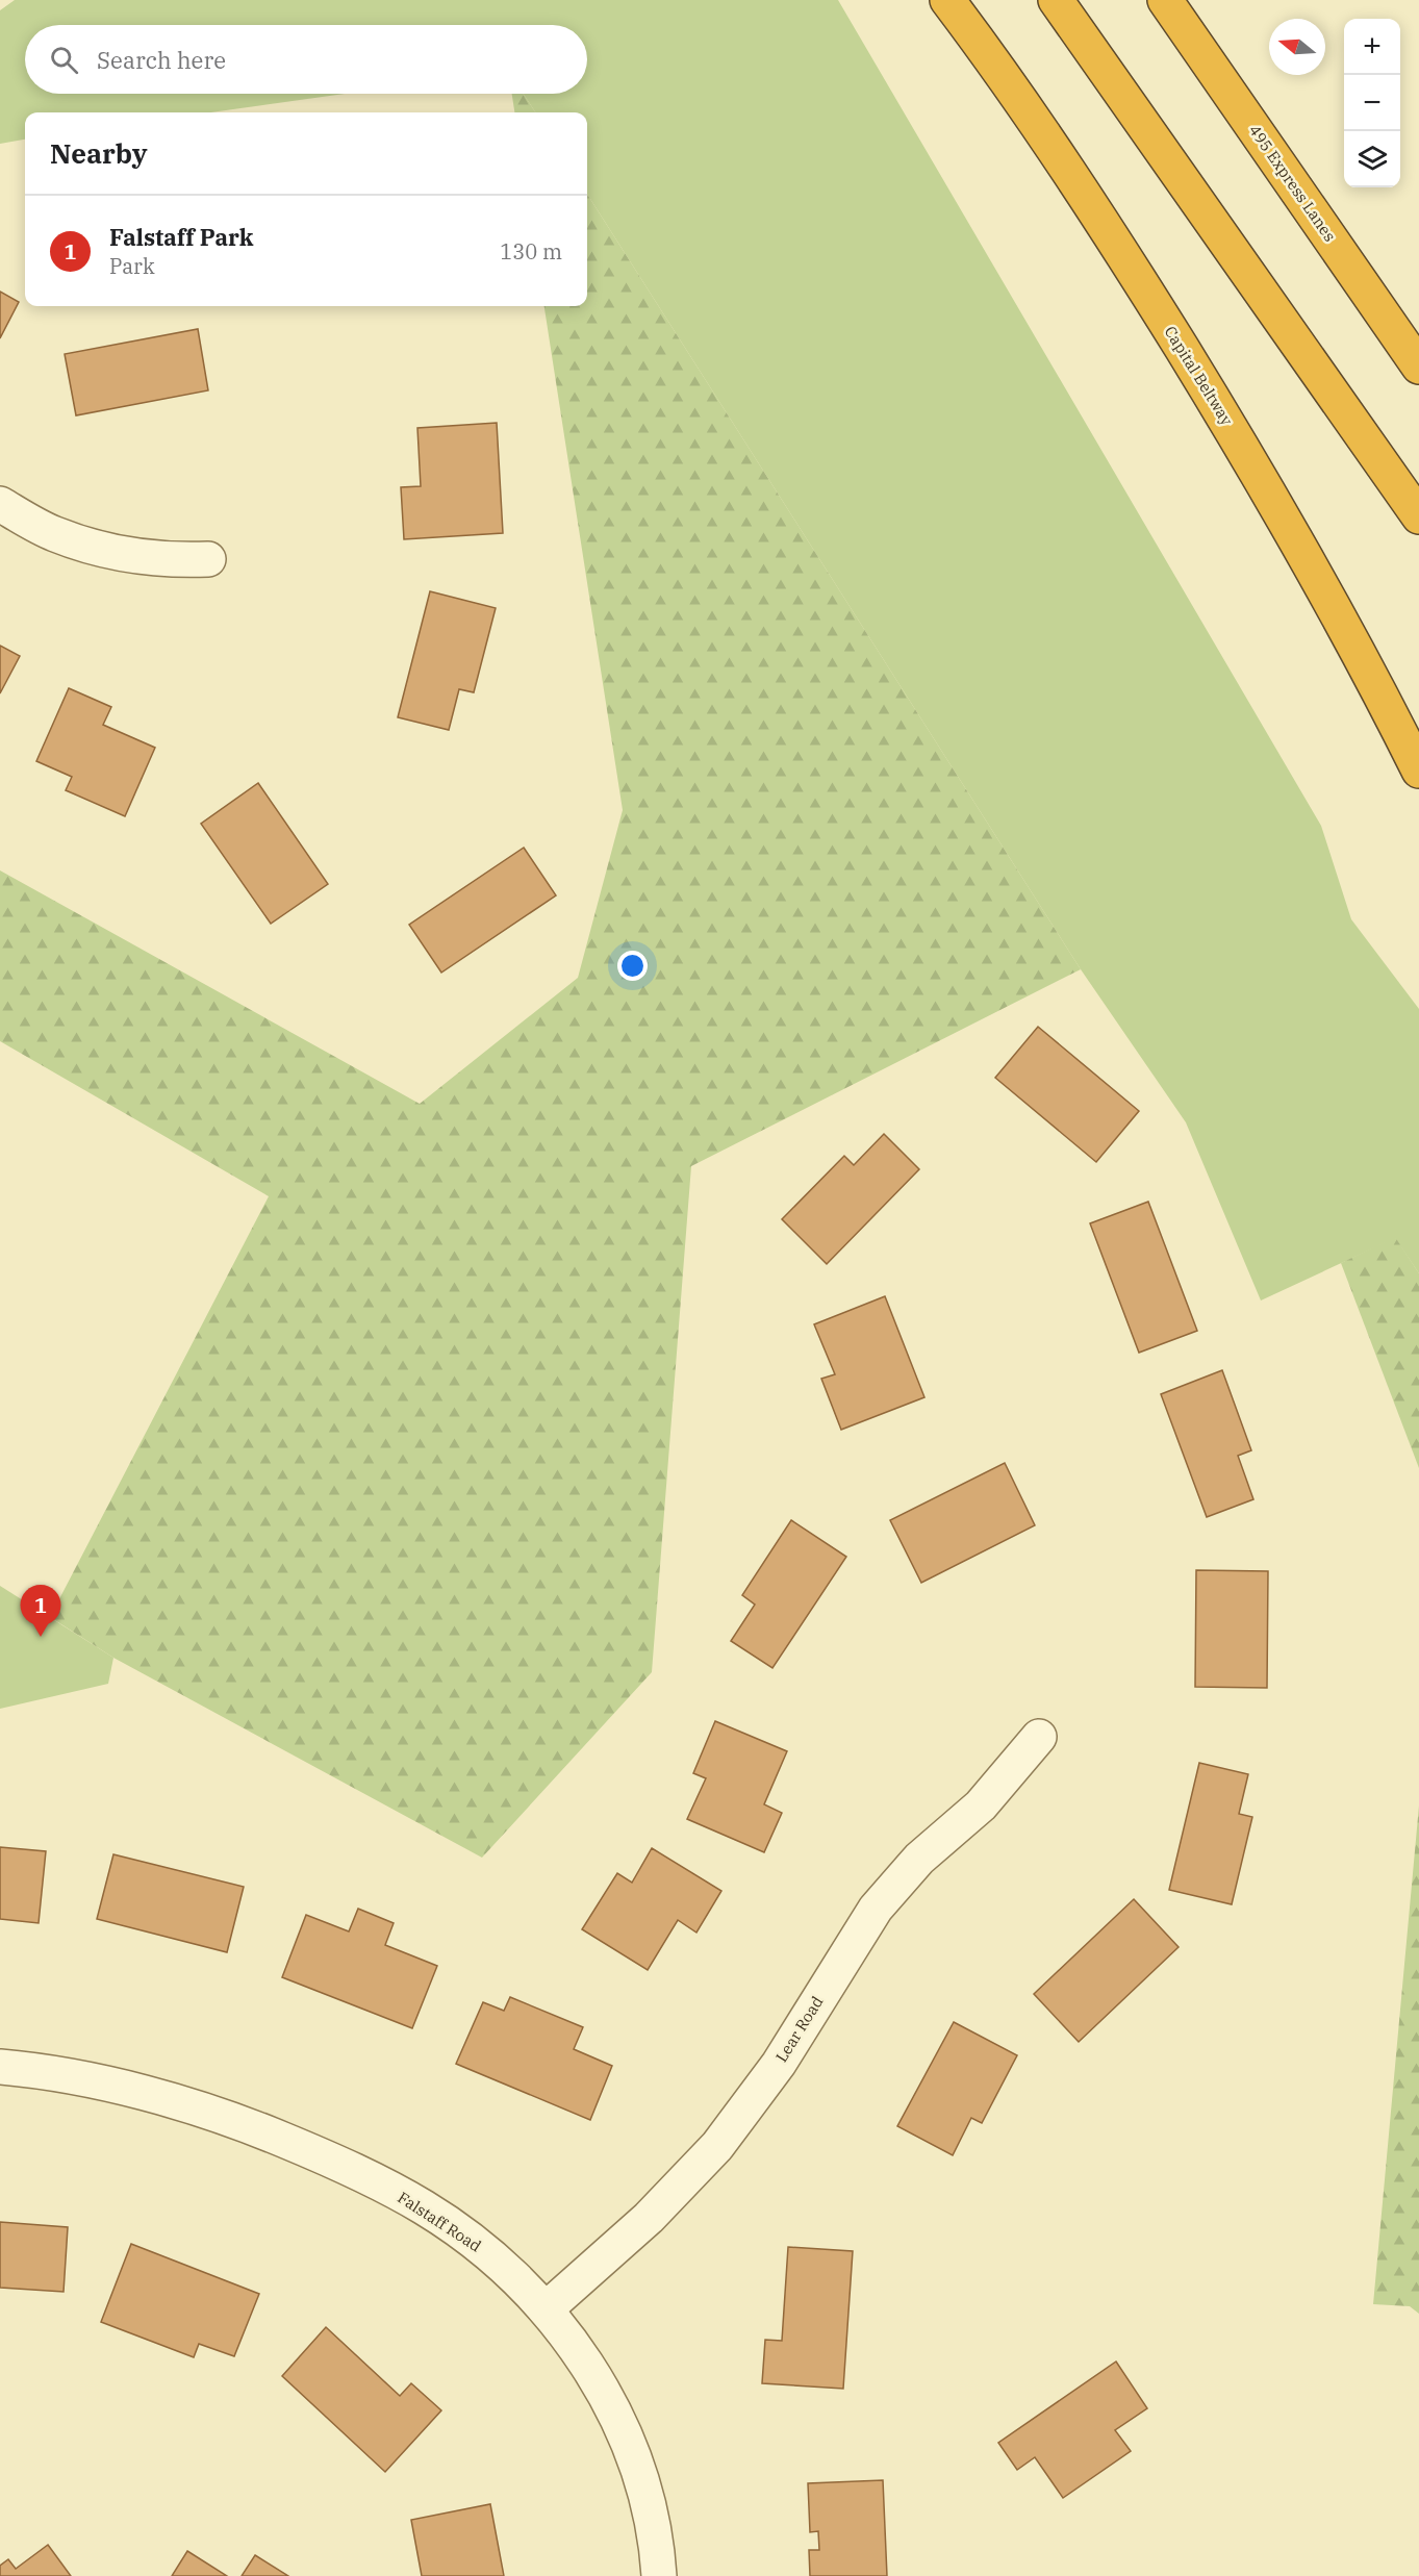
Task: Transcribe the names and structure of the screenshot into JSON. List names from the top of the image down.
{
  "streets": {
    "highway": ["495 Express Lanes", "Capital Beltway"],
    "street": ["Lear Road", "Falstaff Road"]
  },
  "crossings": [
    ["Lear Road", "Falstaff Road"]
  ],
  "north": "left",
  "page": {
    "map_buttons": ["+", "−"],
    "search": "Search here",
    "heading": "Nearby",
    "list": [
      {
        "mark": "1",
        "name": "Falstaff Park",
        "note": "Park",
        "value": "130 m"
      }
    ],
    "pins": "1"
  }
}
